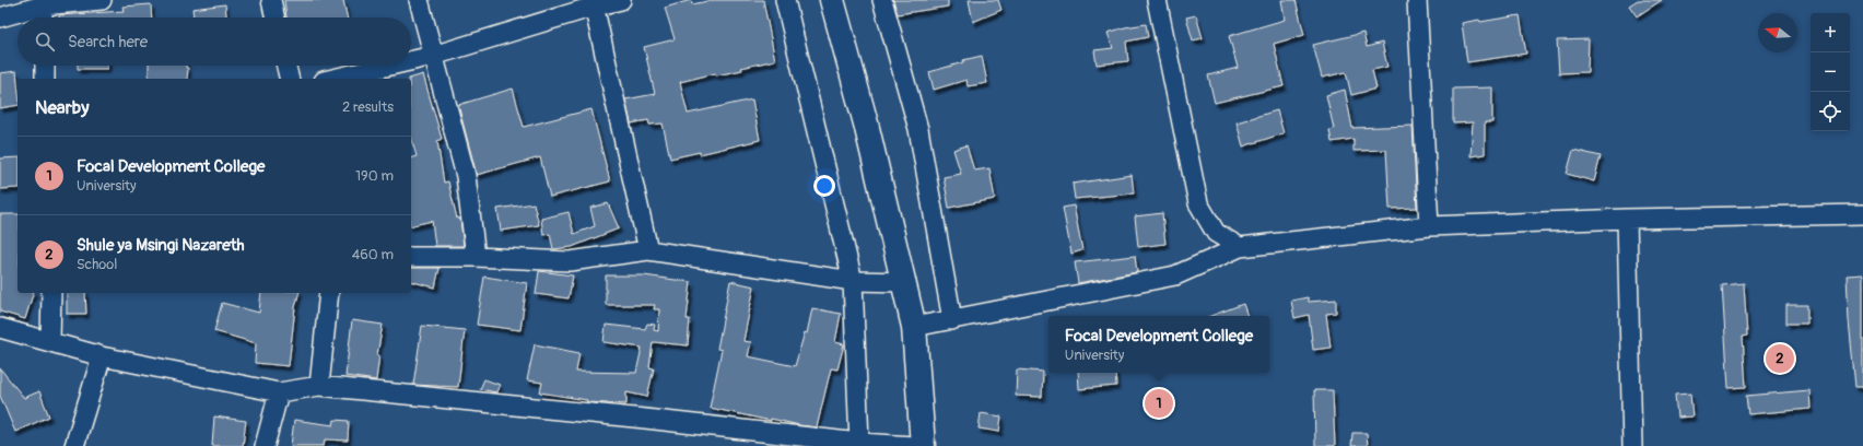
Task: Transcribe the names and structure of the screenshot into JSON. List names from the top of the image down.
{
  "north": "left",
  "page": {
    "map_buttons": ["+", "−"],
    "search": "Search here",
    "heading": ["Nearby", "2 results"],
    "list": [
      {
        "mark": "1",
        "name": "Focal Development College",
        "note": "University",
        "value": "190 m"
      },
      {
        "mark": "2",
        "name": "Shule ya Msingi Nazareth",
        "note": "School",
        "value": "460 m"
      }
    ],
    "popup": ["Focal Development College", "University"],
    "pins": ["2", "1"]
  }
}
